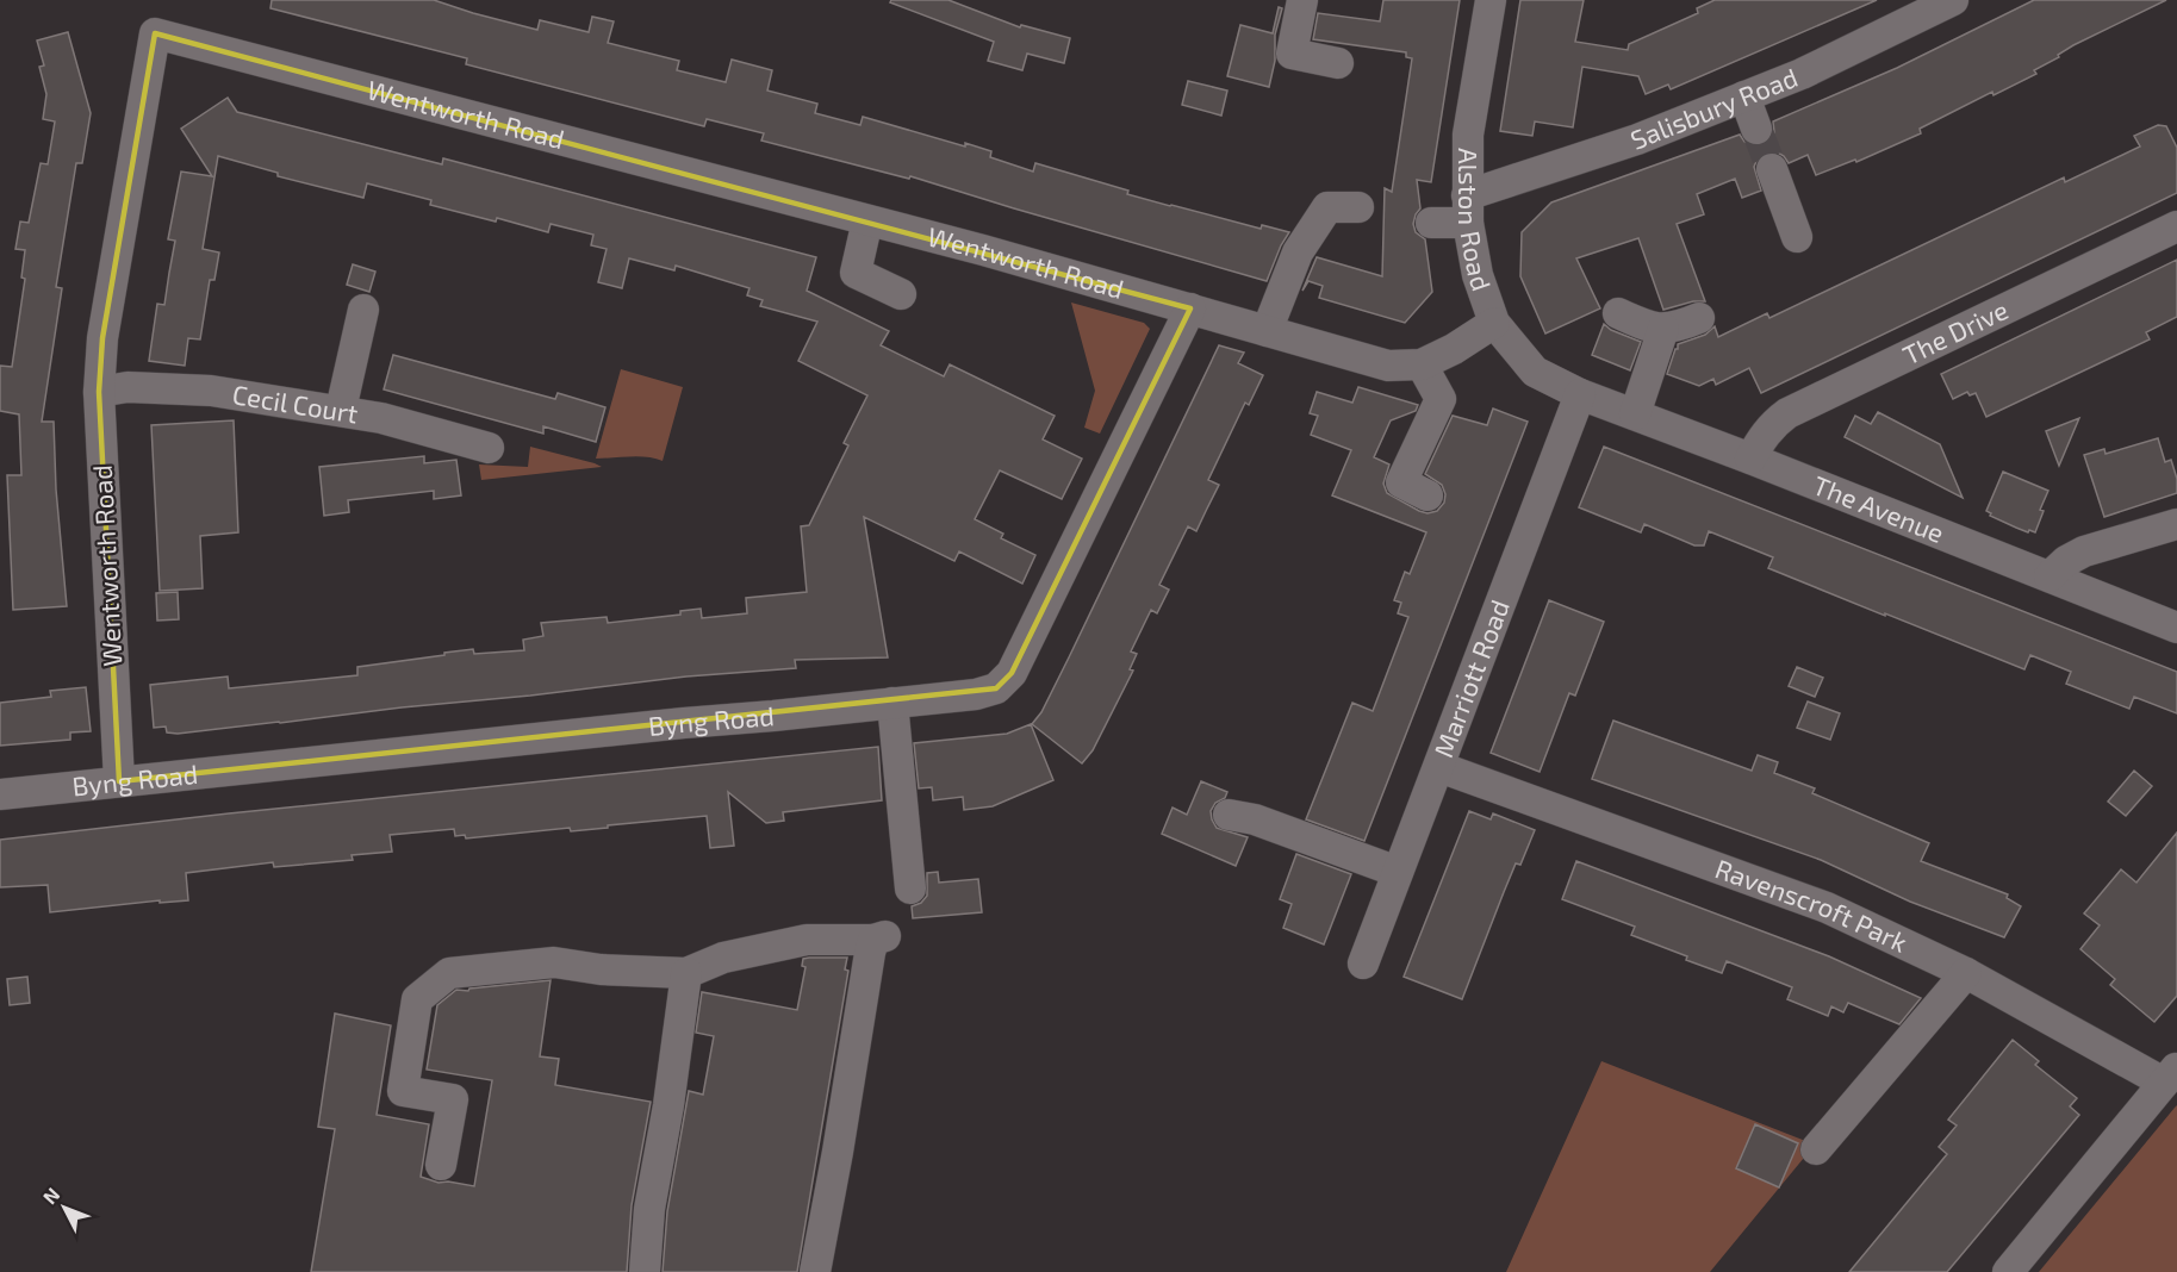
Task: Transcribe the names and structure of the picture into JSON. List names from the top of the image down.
{
  "streets": {
    "street": [
      "Salisbury Road",
      "Wentworth Road",
      "Alston Road",
      "The Drive",
      "Cecil Court",
      "The Avenue",
      "Marriott Road",
      "Byng Road",
      "Ravenscroft Park"
    ]
  },
  "crossings": [
    ["Salisbury Road", "Alston Road"],
    ["Wentworth Road", "Alston Road"],
    ["Wentworth Road", "Cecil Court"],
    ["Wentworth Road", "Byng Road"],
    ["Alston Road", "The Avenue"],
    ["Alston Road", "Marriott Road"],
    ["The Drive", "The Avenue"],
    ["The Avenue", "Marriott Road"],
    ["Marriott Road", "Ravenscroft Park"]
  ],
  "north": "top left"
}
